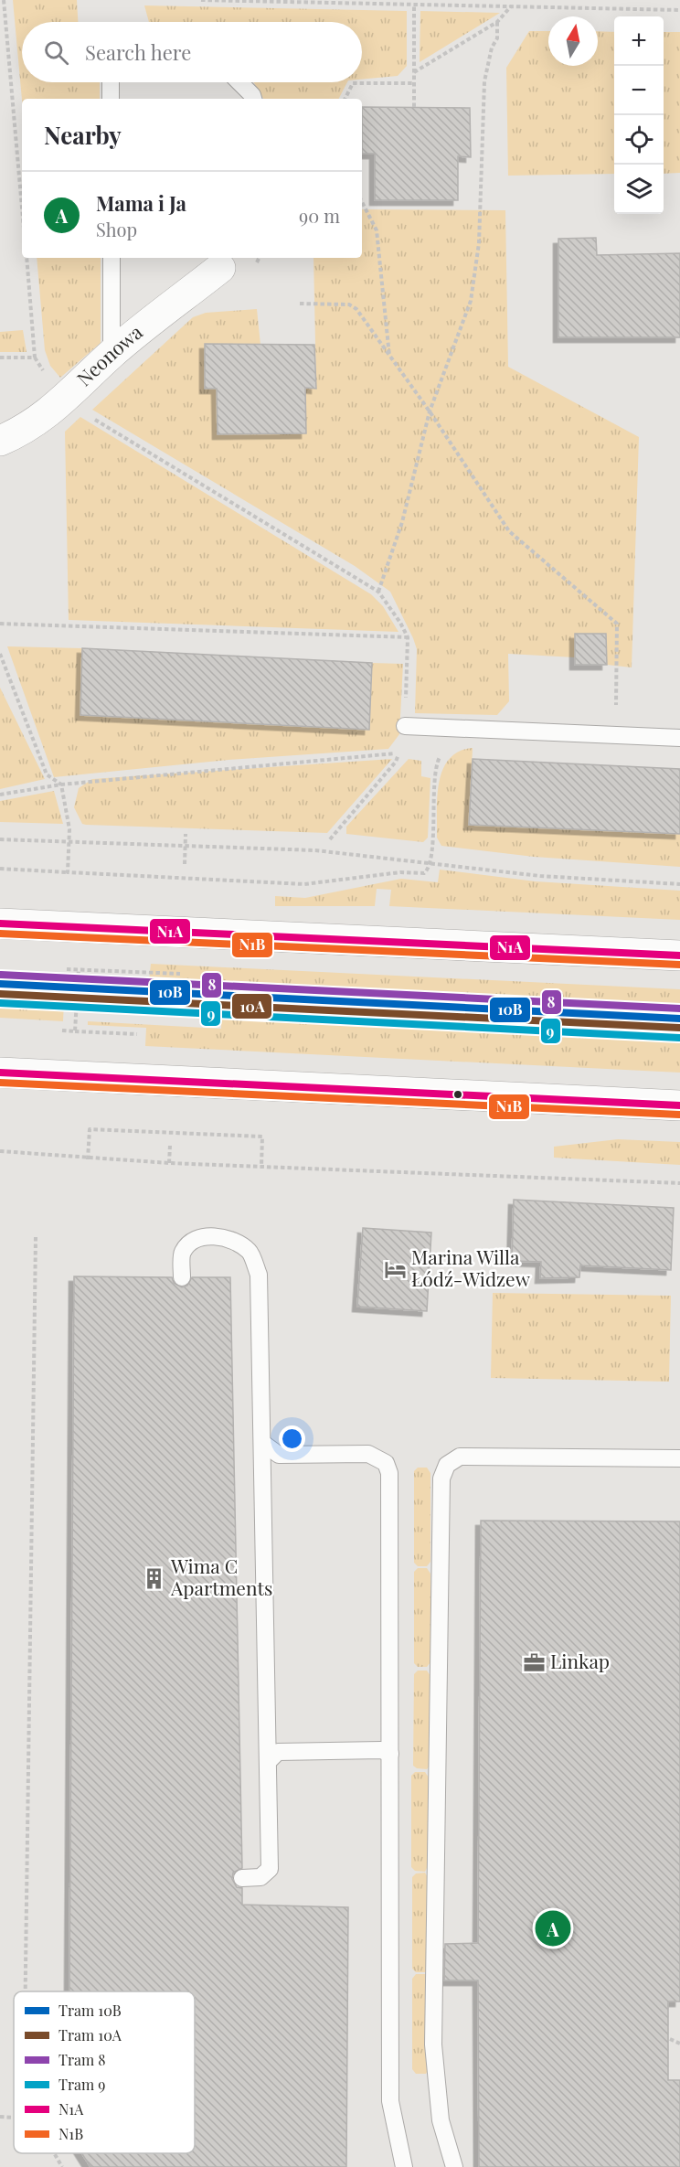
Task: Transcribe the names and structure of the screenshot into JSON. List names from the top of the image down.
{
  "streets": {
    "main road": ["Neonowa"]
  },
  "places": {
    "hotel": ["Marina Willa Łódź-Widzew"],
    "building": ["Wima C Apartments"],
    "office": ["Linkap"]
  },
  "lines": [
    "transit line N1A",
    "transit line N1B",
    "tram line 8",
    "tram line 10B",
    "tram line 10A",
    "tram line 9"
  ],
  "legend": [
    "Tram 10B",
    "Tram 10A",
    "Tram 8",
    "Tram 9",
    "N1A",
    "N1B"
  ],
  "north": "top",
  "page": {
    "map_buttons": ["+", "−"],
    "search": "Search here",
    "heading": "Nearby",
    "list": [
      {
        "mark": "A",
        "name": "Mama i Ja",
        "note": "Shop",
        "value": "90 m"
      }
    ],
    "pins": "A"
  }
}
